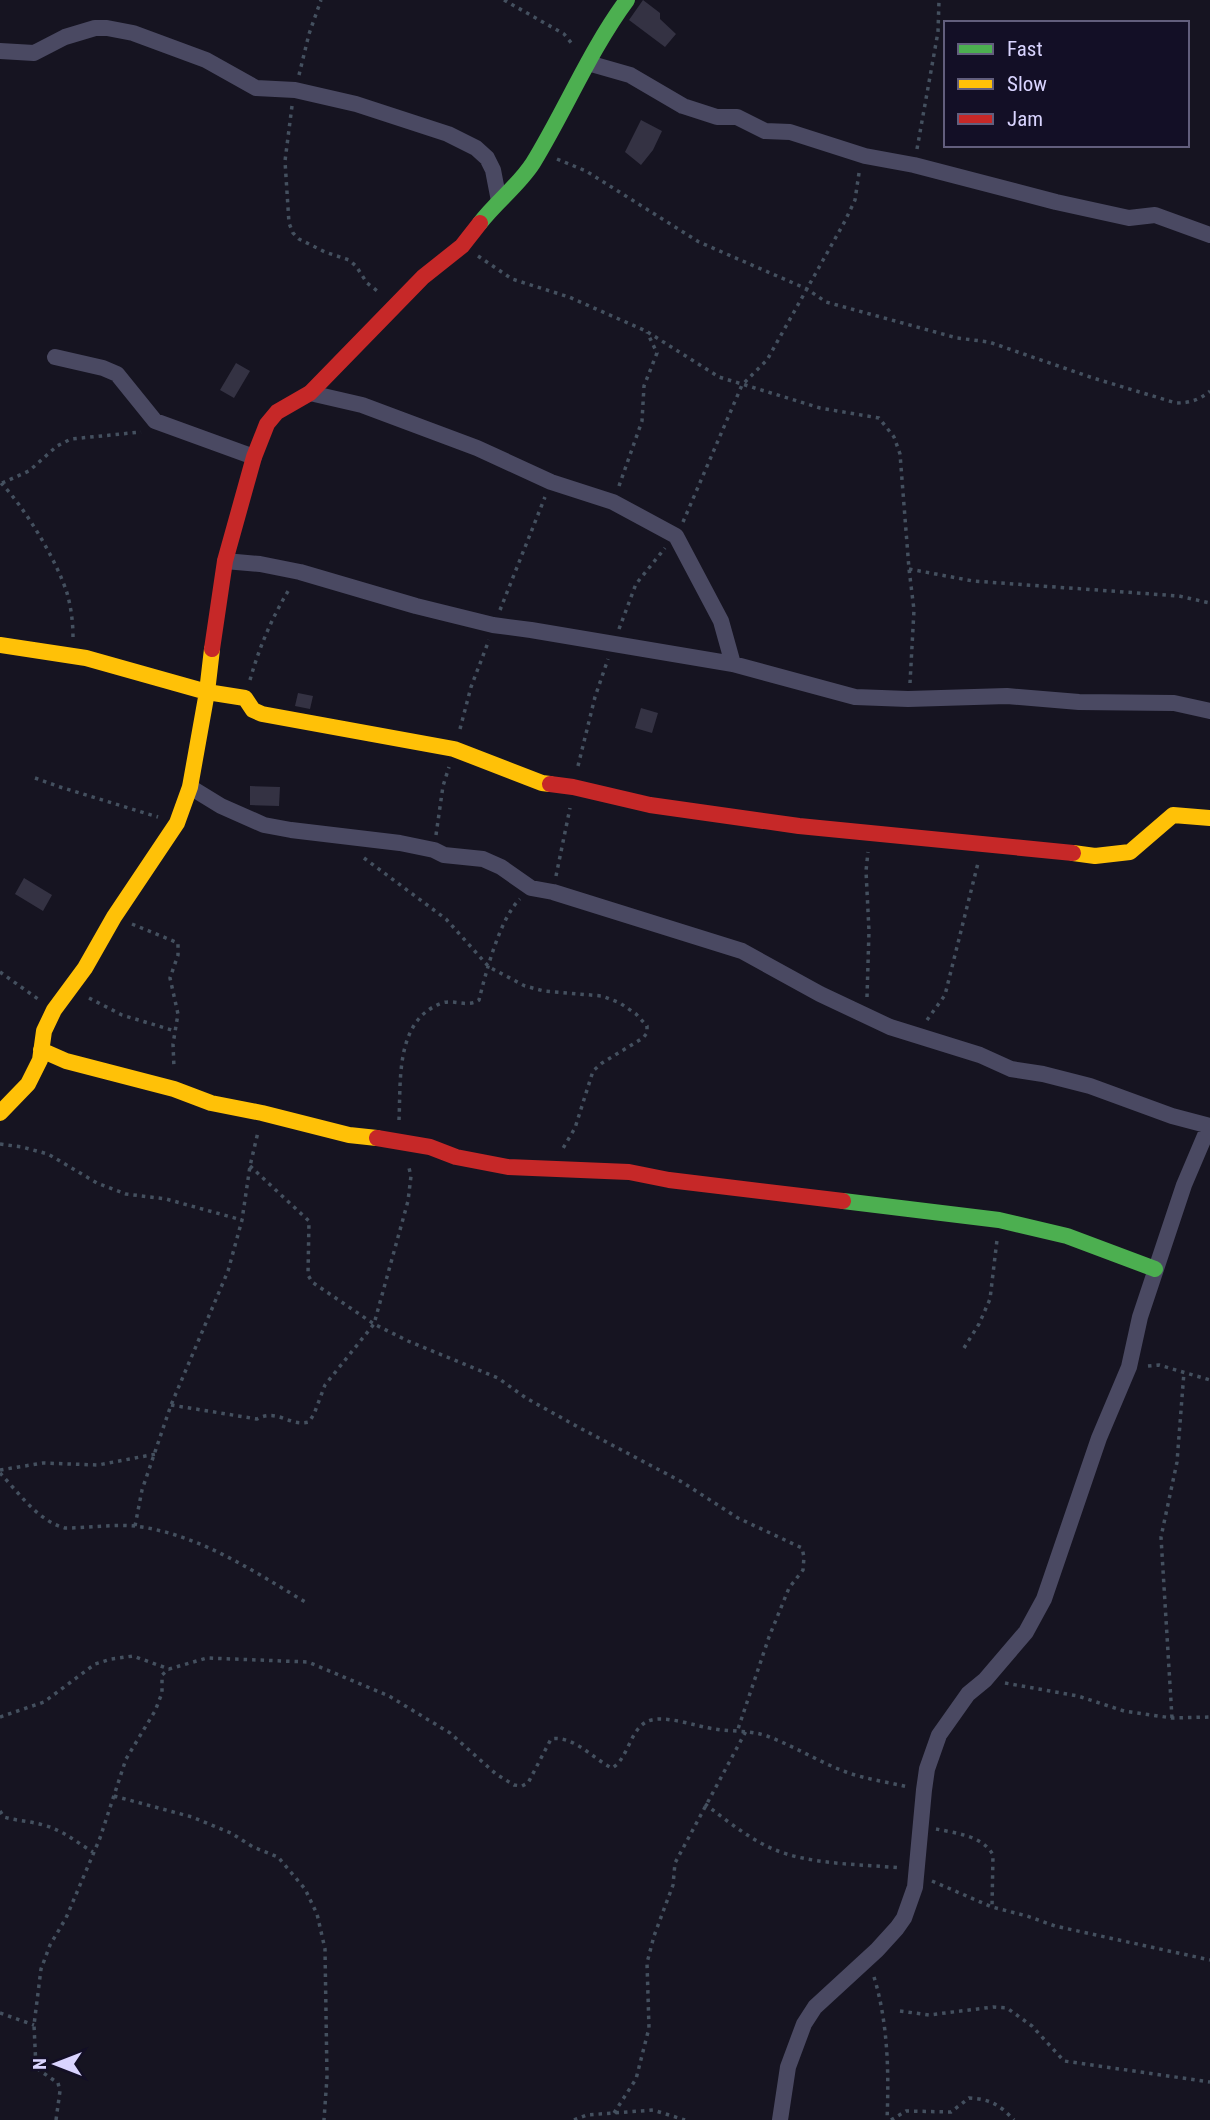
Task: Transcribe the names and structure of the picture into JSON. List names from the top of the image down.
{
  "legend": ["Fast", "Slow", "Jam"],
  "north": "left"
}
